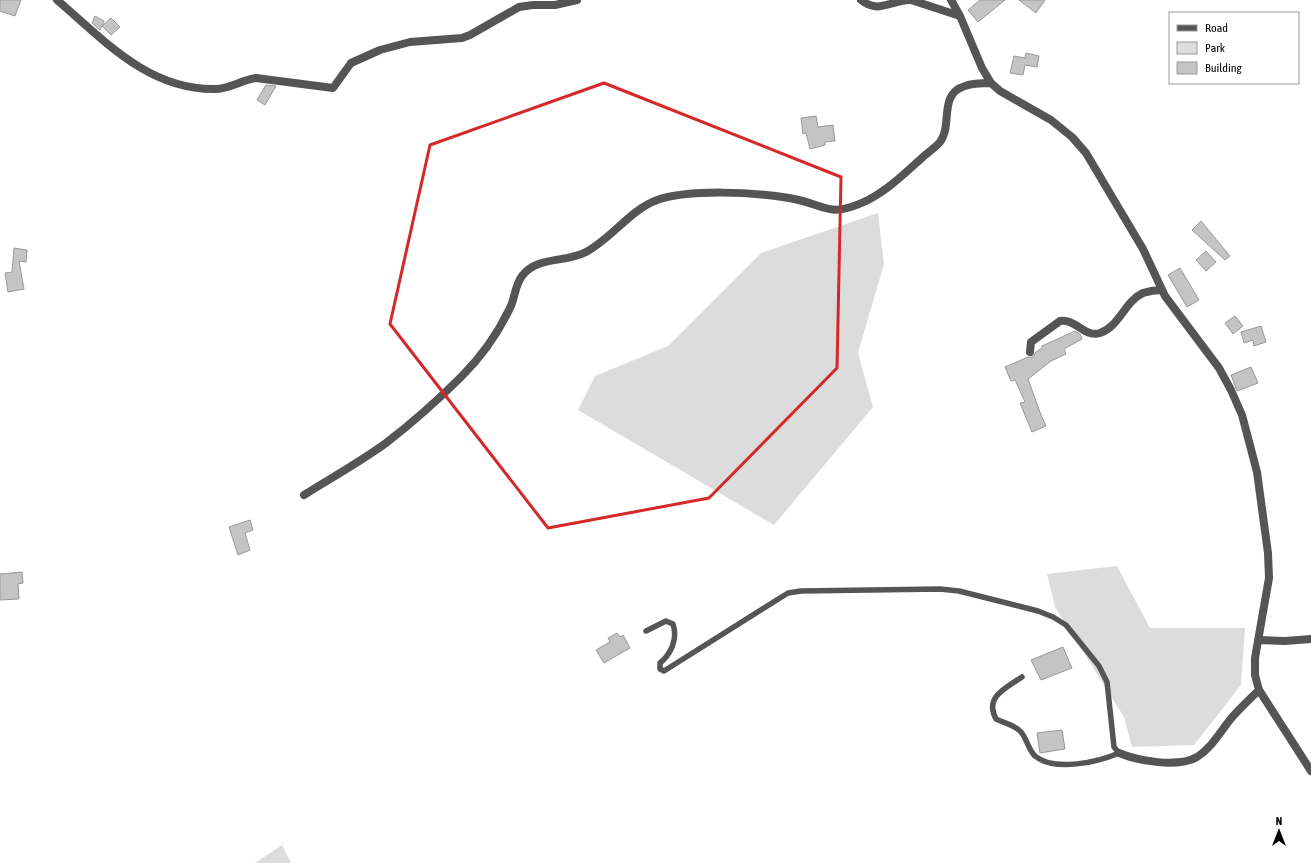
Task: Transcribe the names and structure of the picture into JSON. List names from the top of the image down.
{
  "legend": ["Road", "Park", "Building"],
  "north": "top"
}
